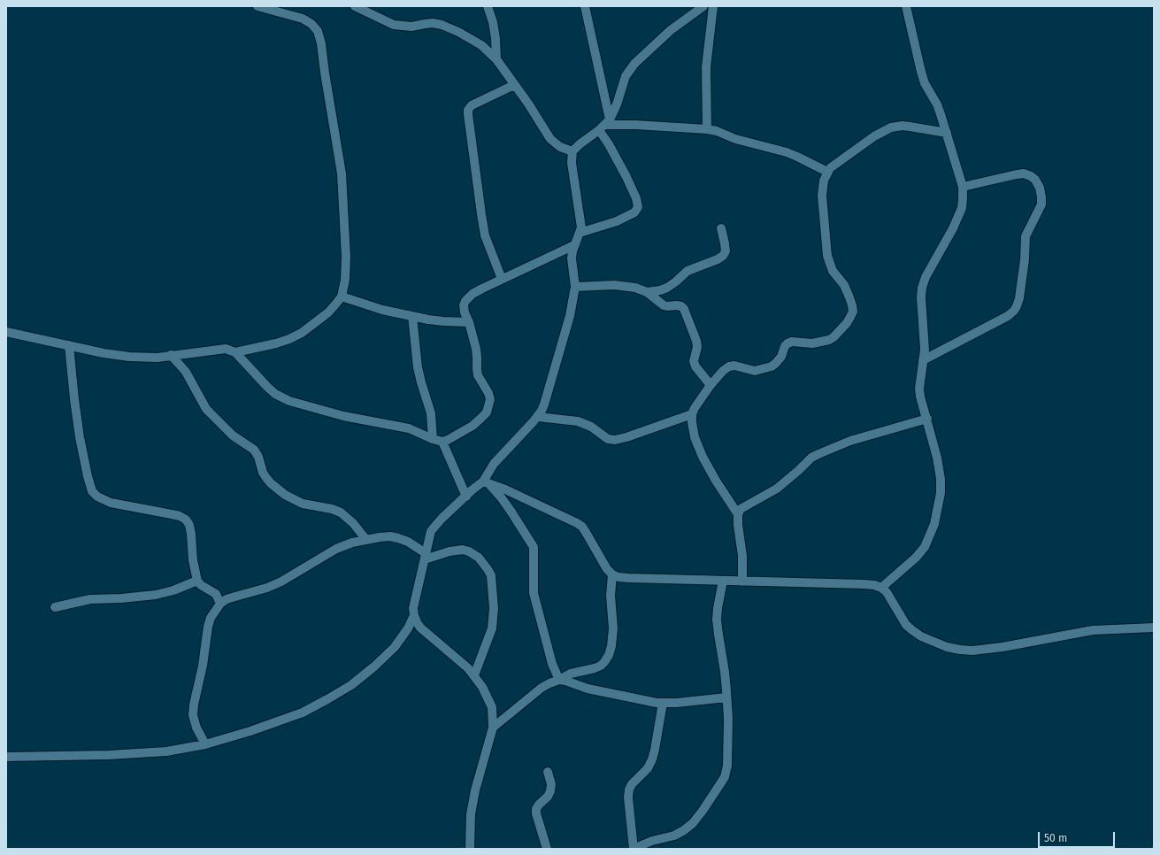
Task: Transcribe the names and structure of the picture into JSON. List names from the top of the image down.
{
  "scale_bar": "50 m"
}
